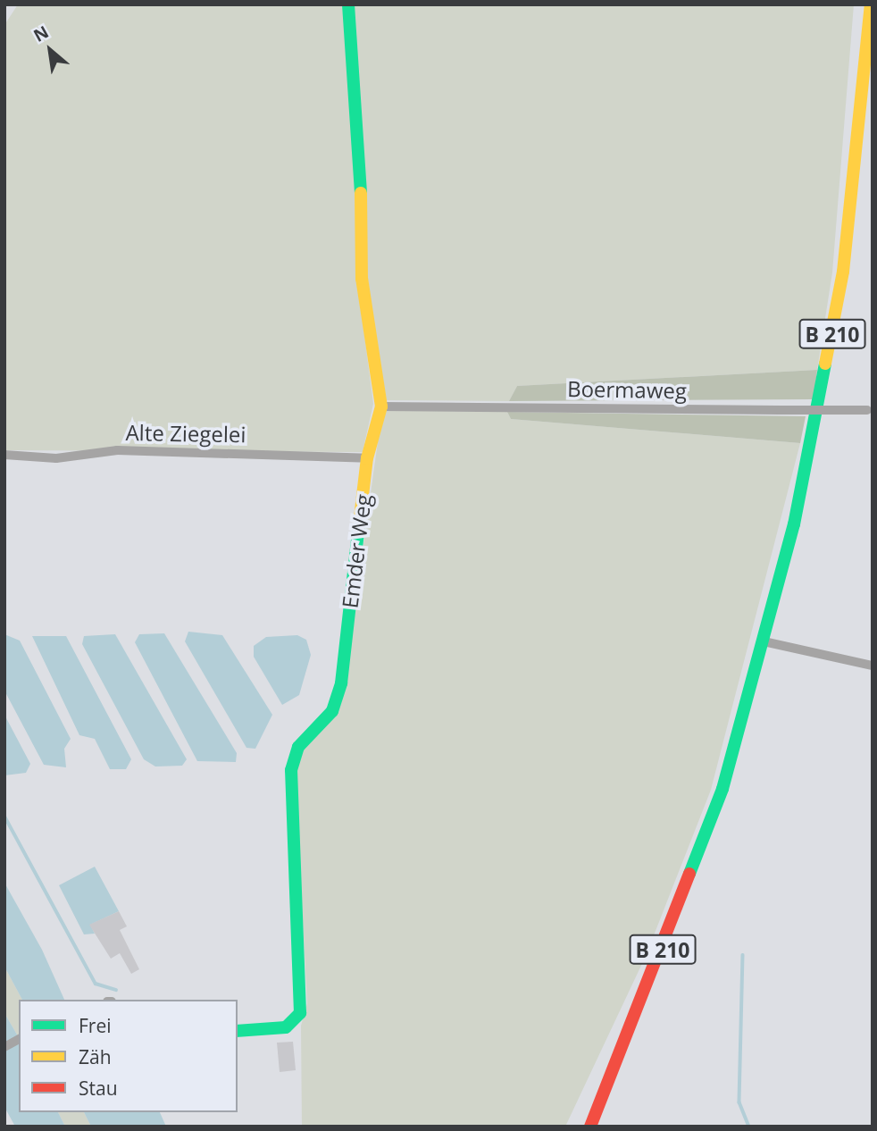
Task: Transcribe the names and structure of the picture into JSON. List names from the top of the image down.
{
  "streets": {
    "main road": ["B 210", "Emder Weg"],
    "street": ["Boermaweg", "Alte Ziegelei"]
  },
  "crossings": [
    ["Boermaweg", "Emder Weg"],
    ["Alte Ziegelei", "Emder Weg"]
  ],
  "legend": ["Frei", "Zäh", "Stau"],
  "north": "top left"
}
